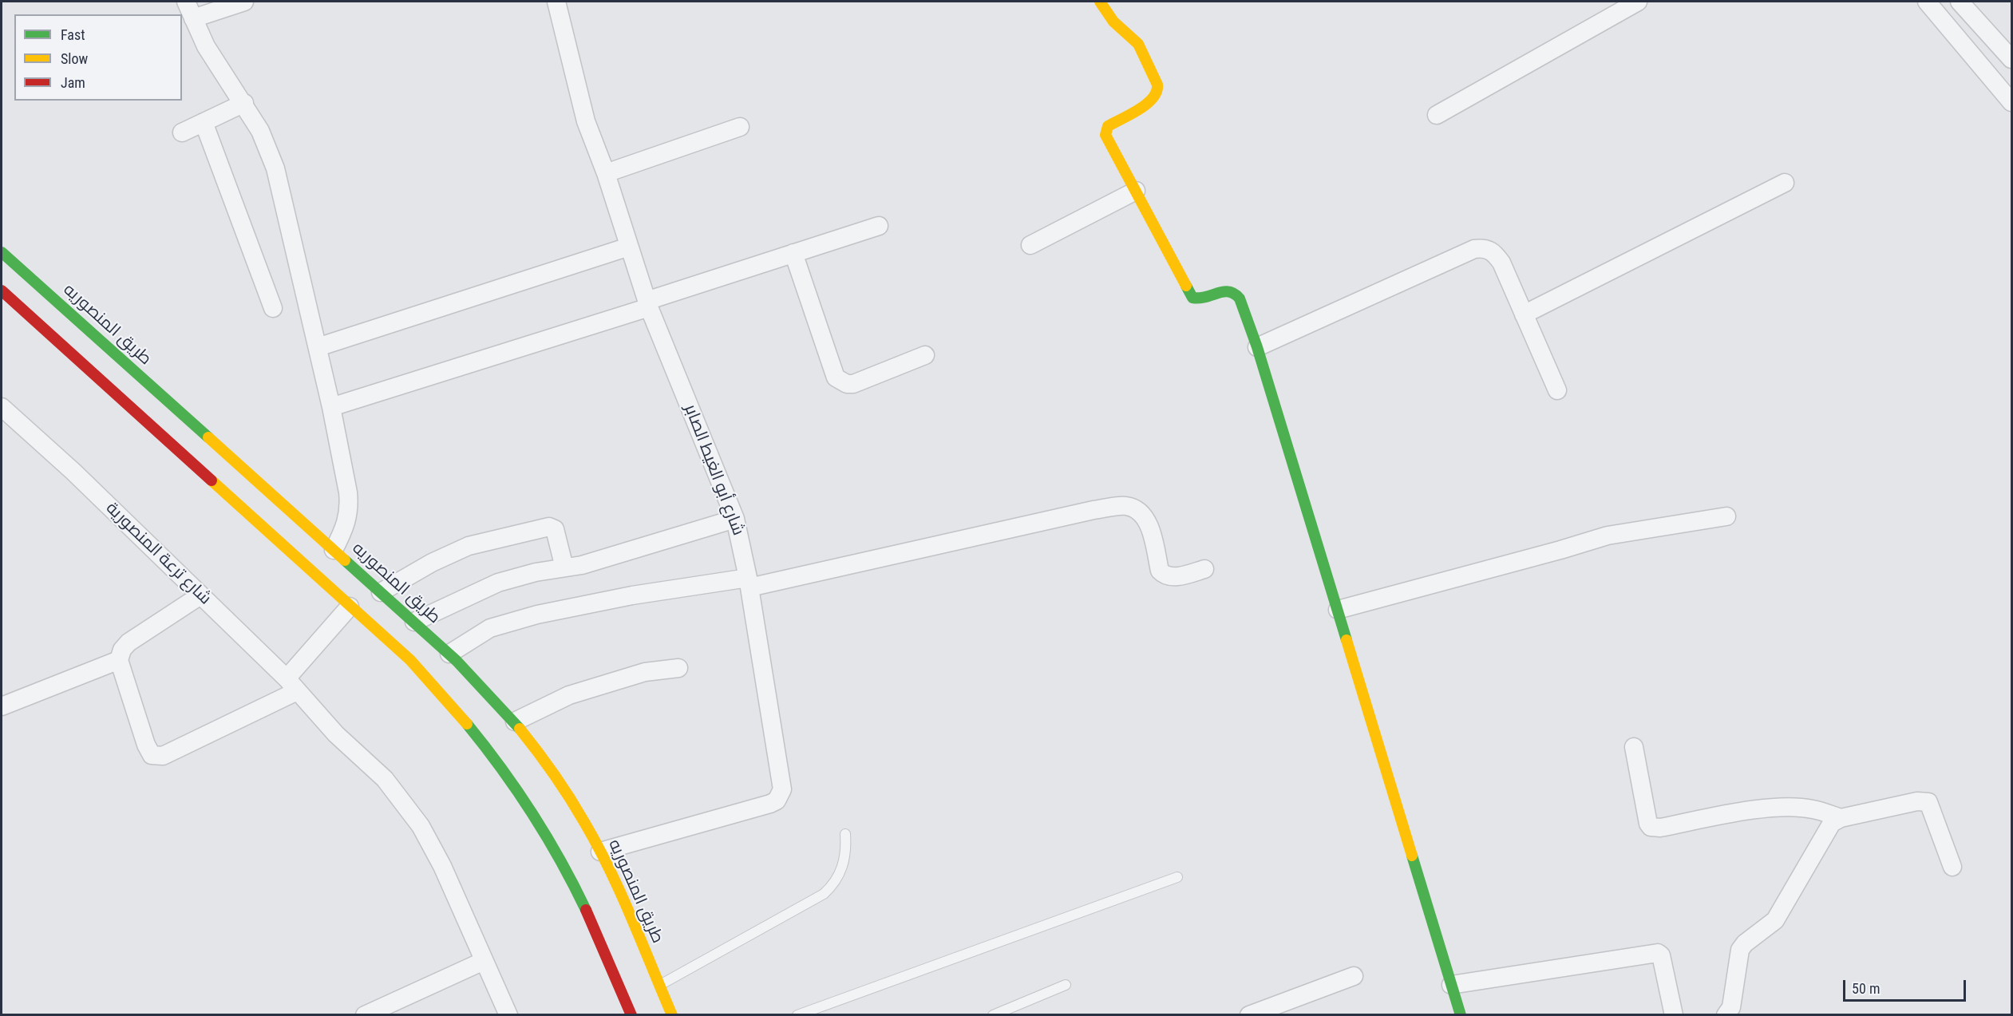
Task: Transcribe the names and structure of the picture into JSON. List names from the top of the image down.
{
  "streets": {
    "main road": ["طريق المنصوريه"],
    "street": ["شارع أبو الغيط الصابر", "شارع ترعة المنصورية"]
  },
  "crossings": [
    ["طريق المنصوريه", "شارع أبو الغيط الصابر"]
  ],
  "legend": ["Fast", "Slow", "Jam"],
  "scale_bar": "50 m"
}
